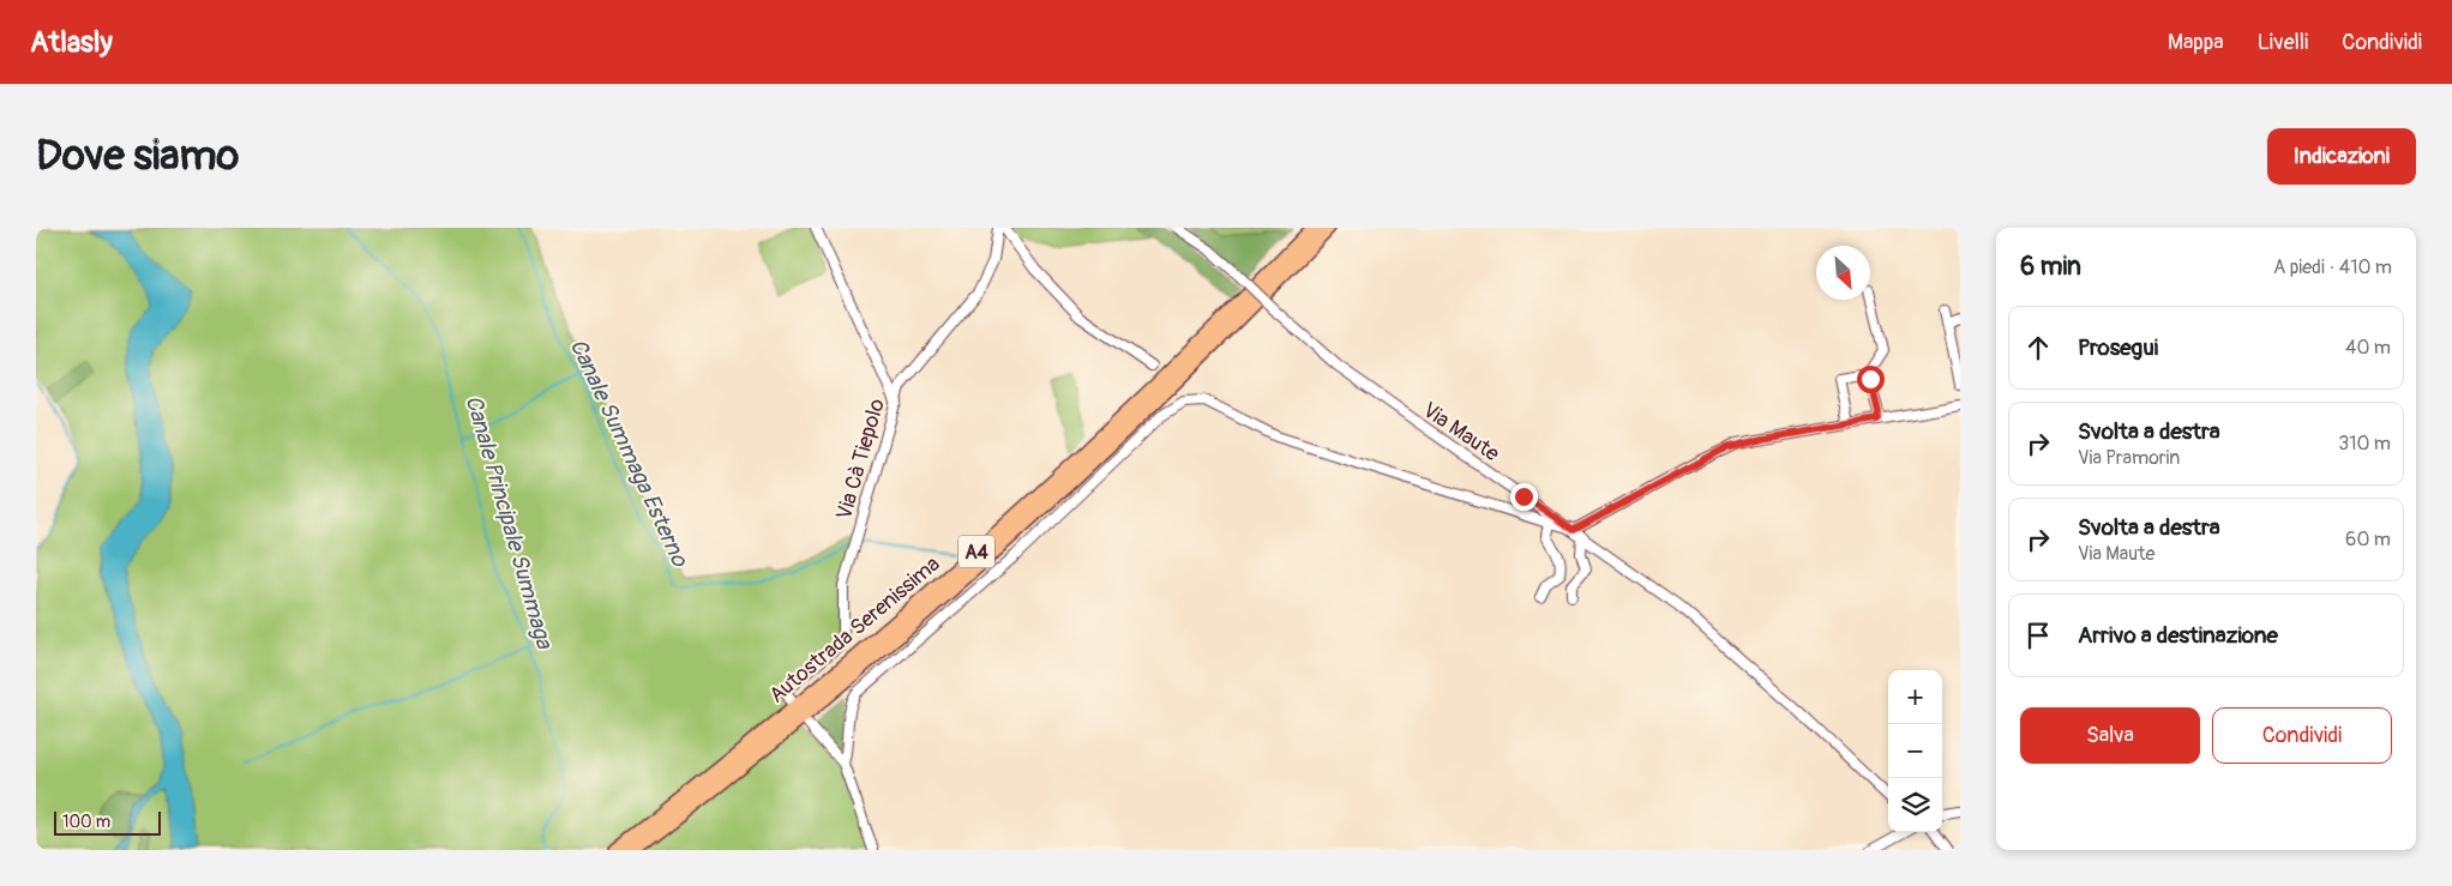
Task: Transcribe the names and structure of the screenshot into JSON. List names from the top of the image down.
{
  "streets": {
    "highway": ["A4", "Autostrada Serenissima"],
    "street": ["Via Maute", "Via Cà Tiepolo"]
  },
  "water": ["Canale Summaga Esterno", "Canale Principale Summaga"],
  "scale_bar": "100 m",
  "north": "bottom right",
  "page": {
    "header": "Atlasly",
    "nav": ["Mappa", "Livelli", "Condividi"],
    "buttons": [
      "Indicazioni",
      ["Salva", "Condividi"]
    ],
    "title": "Dove siamo",
    "heading": ["6 min", "A piedi · 410 m"],
    "list": [
      ["Prosegui", "40 m"],
      ["Svolta a destra", "Via Pramorin", "310 m"],
      ["Svolta a destra", "Via Maute", "60 m"],
      "Arrivo a destinazione"
    ],
    "map_buttons": ["+", "−"],
    "scale": "100 m"
  }
}
